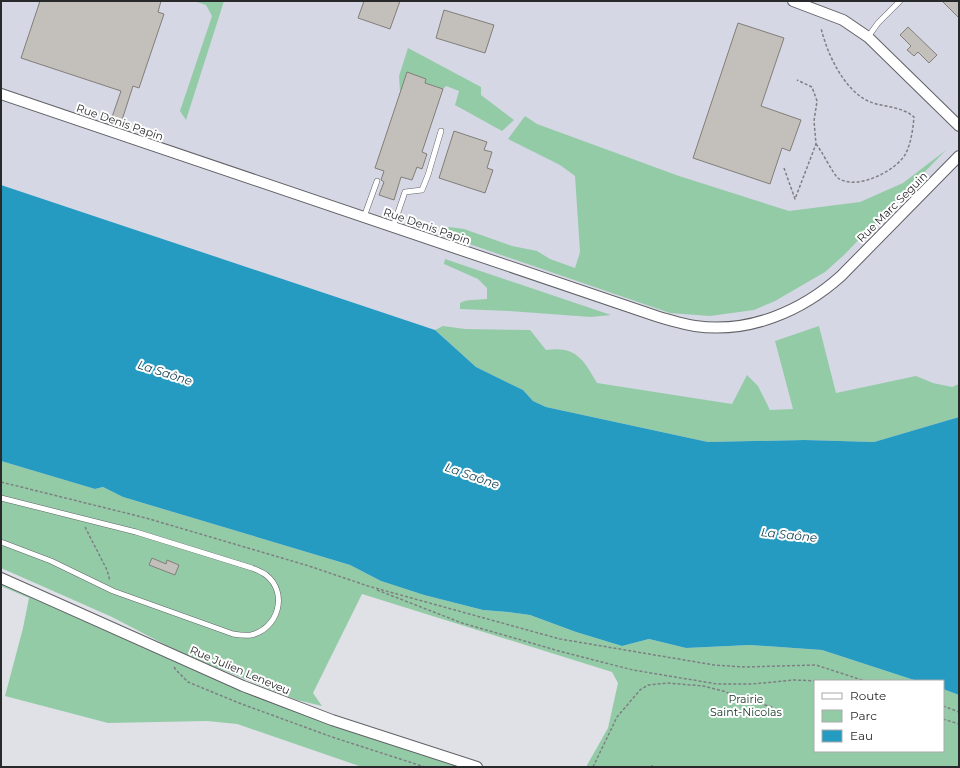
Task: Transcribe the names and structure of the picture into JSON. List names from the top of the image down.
{
  "streets": {
    "street": ["Rue Denis Papin", "Rue Marc Seguin", "Rue Julien Leneveu"]
  },
  "crossings": [
    ["Rue Denis Papin", "Rue Marc Seguin"]
  ],
  "water": ["La Saône"],
  "parks": ["Prairie Saint-Nicolas"],
  "legend": ["Route", "Parc", "Eau"]
}
